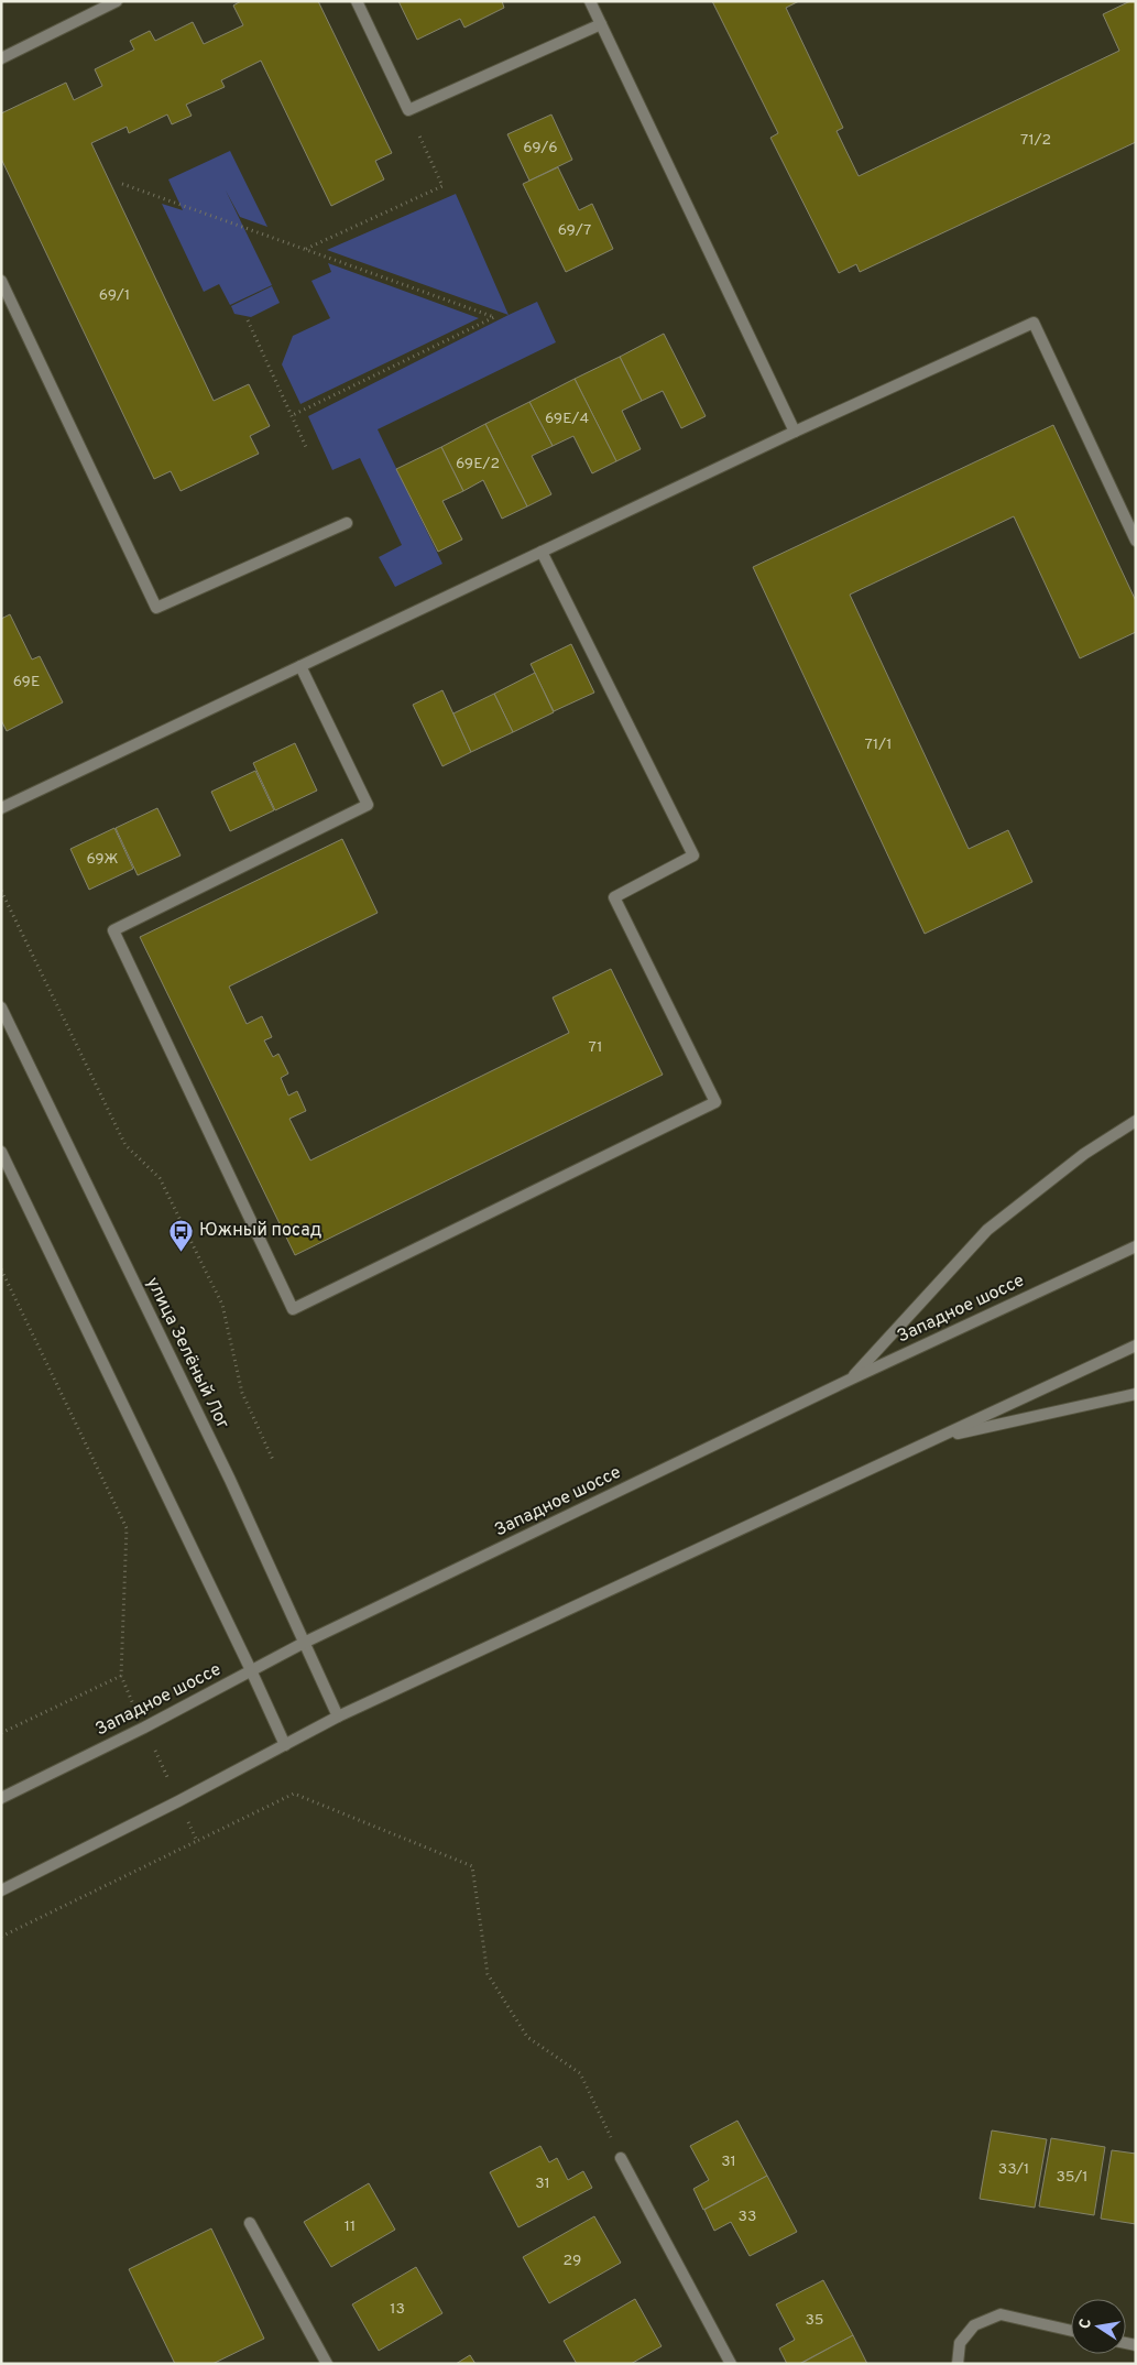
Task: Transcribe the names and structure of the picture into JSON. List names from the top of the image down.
{
  "streets": {
    "street": ["Западное шоссе", "улица Зелёный Лог"]
  },
  "crossings": [
    ["Западное шоссе", "улица Зелёный Лог"]
  ],
  "places": {
    "bus stop": ["Южный посад"]
  },
  "house_numbers": [
    "71/2",
    "69/6",
    "69/7",
    "69/1",
    "69Е/4",
    "69Е/2",
    "69Е",
    "71/1",
    "69Ж",
    "71",
    "31",
    "33/1",
    "35/1",
    "31",
    "33",
    "11",
    "29",
    "13",
    "35"
  ],
  "north": "left"
}
